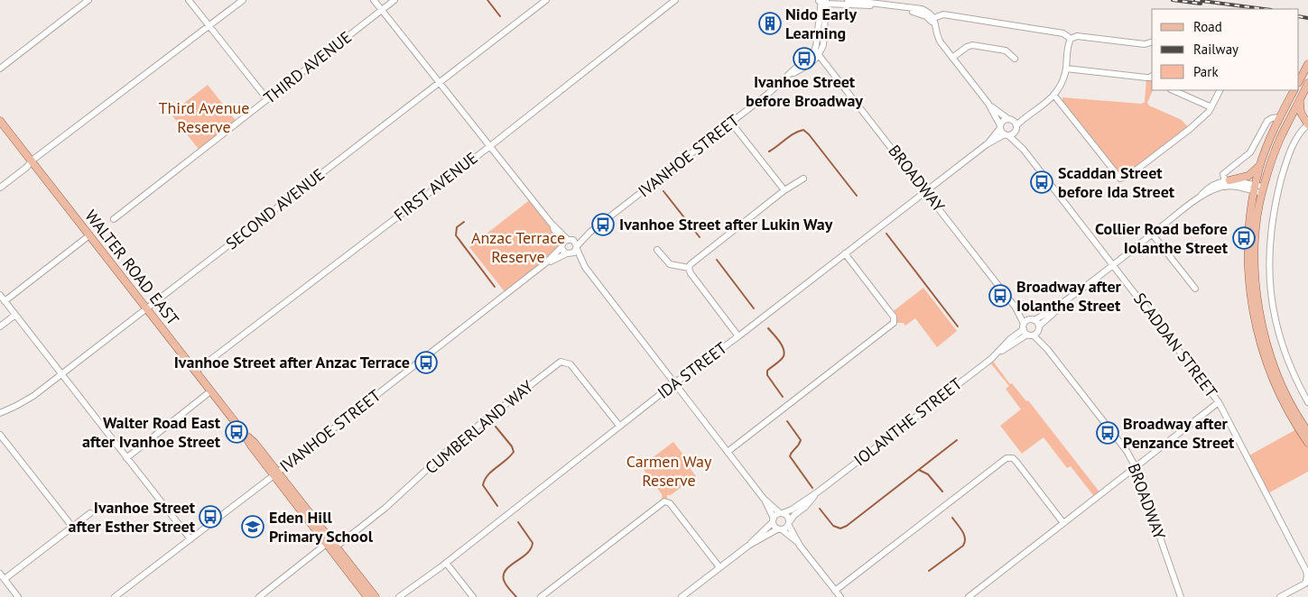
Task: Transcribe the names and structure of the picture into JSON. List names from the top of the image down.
{
  "streets": {
    "main road": ["WALTER ROAD EAST"],
    "street": [
      "THIRD AVENUE",
      "IVANHOE STREET",
      "BROADWAY",
      "FIRST AVENUE",
      "SECOND AVENUE",
      "SCADDAN STREET",
      "IDA STREET",
      "IOLANTHE STREET",
      "CUMBERLAND WAY"
    ]
  },
  "crossings": [
    ["IVANHOE STREET", "BROADWAY"],
    ["IVANHOE STREET", "WALTER ROAD EAST"],
    ["BROADWAY", "IDA STREET"],
    ["BROADWAY", "IOLANTHE STREET"],
    ["FIRST AVENUE", "WALTER ROAD EAST"],
    ["SECOND AVENUE", "WALTER ROAD EAST"],
    ["WALTER ROAD EAST", "CUMBERLAND WAY"],
    ["SCADDAN STREET", "IDA STREET"],
    ["IDA STREET", "CUMBERLAND WAY"]
  ],
  "parks": ["Third Avenue Reserve", "Anzac Terrace Reserve", "Carmen Way Reserve"],
  "places": {
    "building": ["Nido Early Learning"],
    "bus stop": [
      "Ivanhoe Street before Broadway",
      "Scaddan Street before Ida Street",
      "Ivanhoe Street after Lukin Way",
      "Collier Road before Iolanthe Street",
      "Broadway after Iolanthe Street",
      "Ivanhoe Street after Anzac Terrace",
      "Walter Road East after Ivanhoe Street",
      "Broadway after Penzance Street",
      "Ivanhoe Street after Esther Street"
    ],
    "school or university": ["Eden Hill Primary School"]
  },
  "legend": ["Road", "Railway", "Park"]
}
